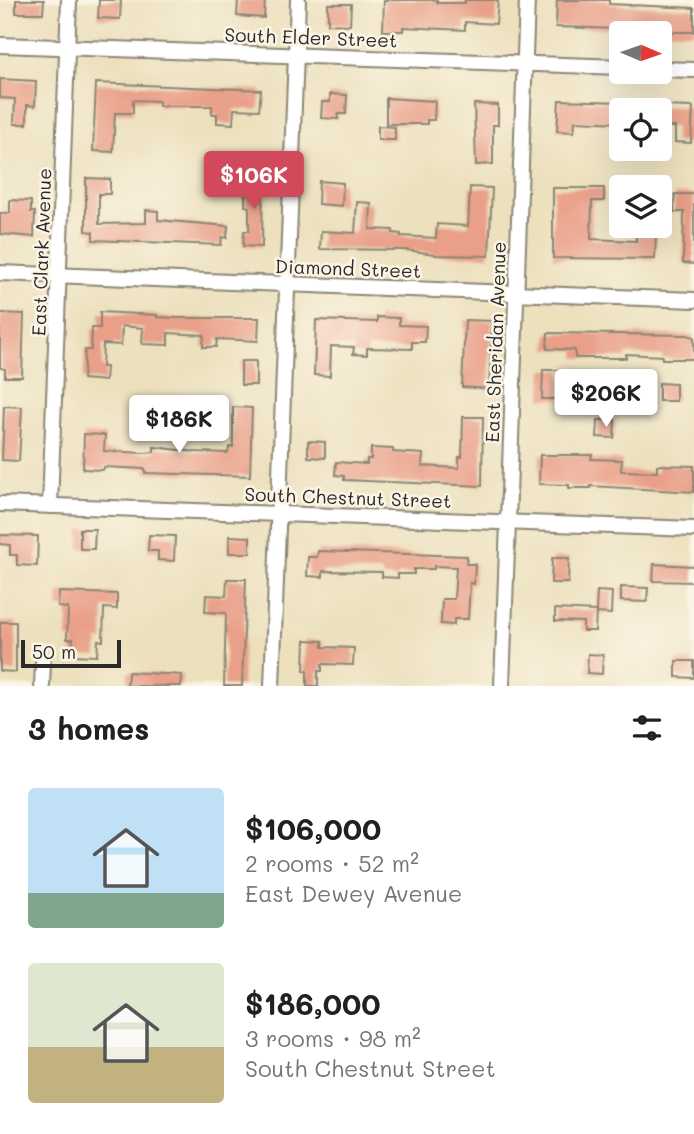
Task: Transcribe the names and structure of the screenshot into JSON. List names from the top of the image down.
{
  "streets": {
    "street": [
      "South Elder Street",
      "East Clark Avenue",
      "Diamond Street",
      "East Sheridan Avenue",
      "South Chestnut Street"
    ]
  },
  "crossings": [
    ["South Elder Street", "East Clark Avenue"],
    ["South Elder Street", "East Sheridan Avenue"],
    ["East Clark Avenue", "Diamond Street"],
    ["East Clark Avenue", "South Chestnut Street"],
    ["Diamond Street", "East Sheridan Avenue"],
    ["East Sheridan Avenue", "South Chestnut Street"]
  ],
  "scale_bar": "50 m",
  "north": "right",
  "page": {
    "price": ["$106K", "$206K", "$186K"],
    "scale": "50 m",
    "heading": "3 homes",
    "list": [
      {
        "name": "$106,000",
        "note": "2 rooms · 52 m² · East Dewey Avenue"
      },
      {
        "name": "$186,000",
        "note": "3 rooms · 98 m² · South Chestnut Street"
      }
    ]
  }
}
